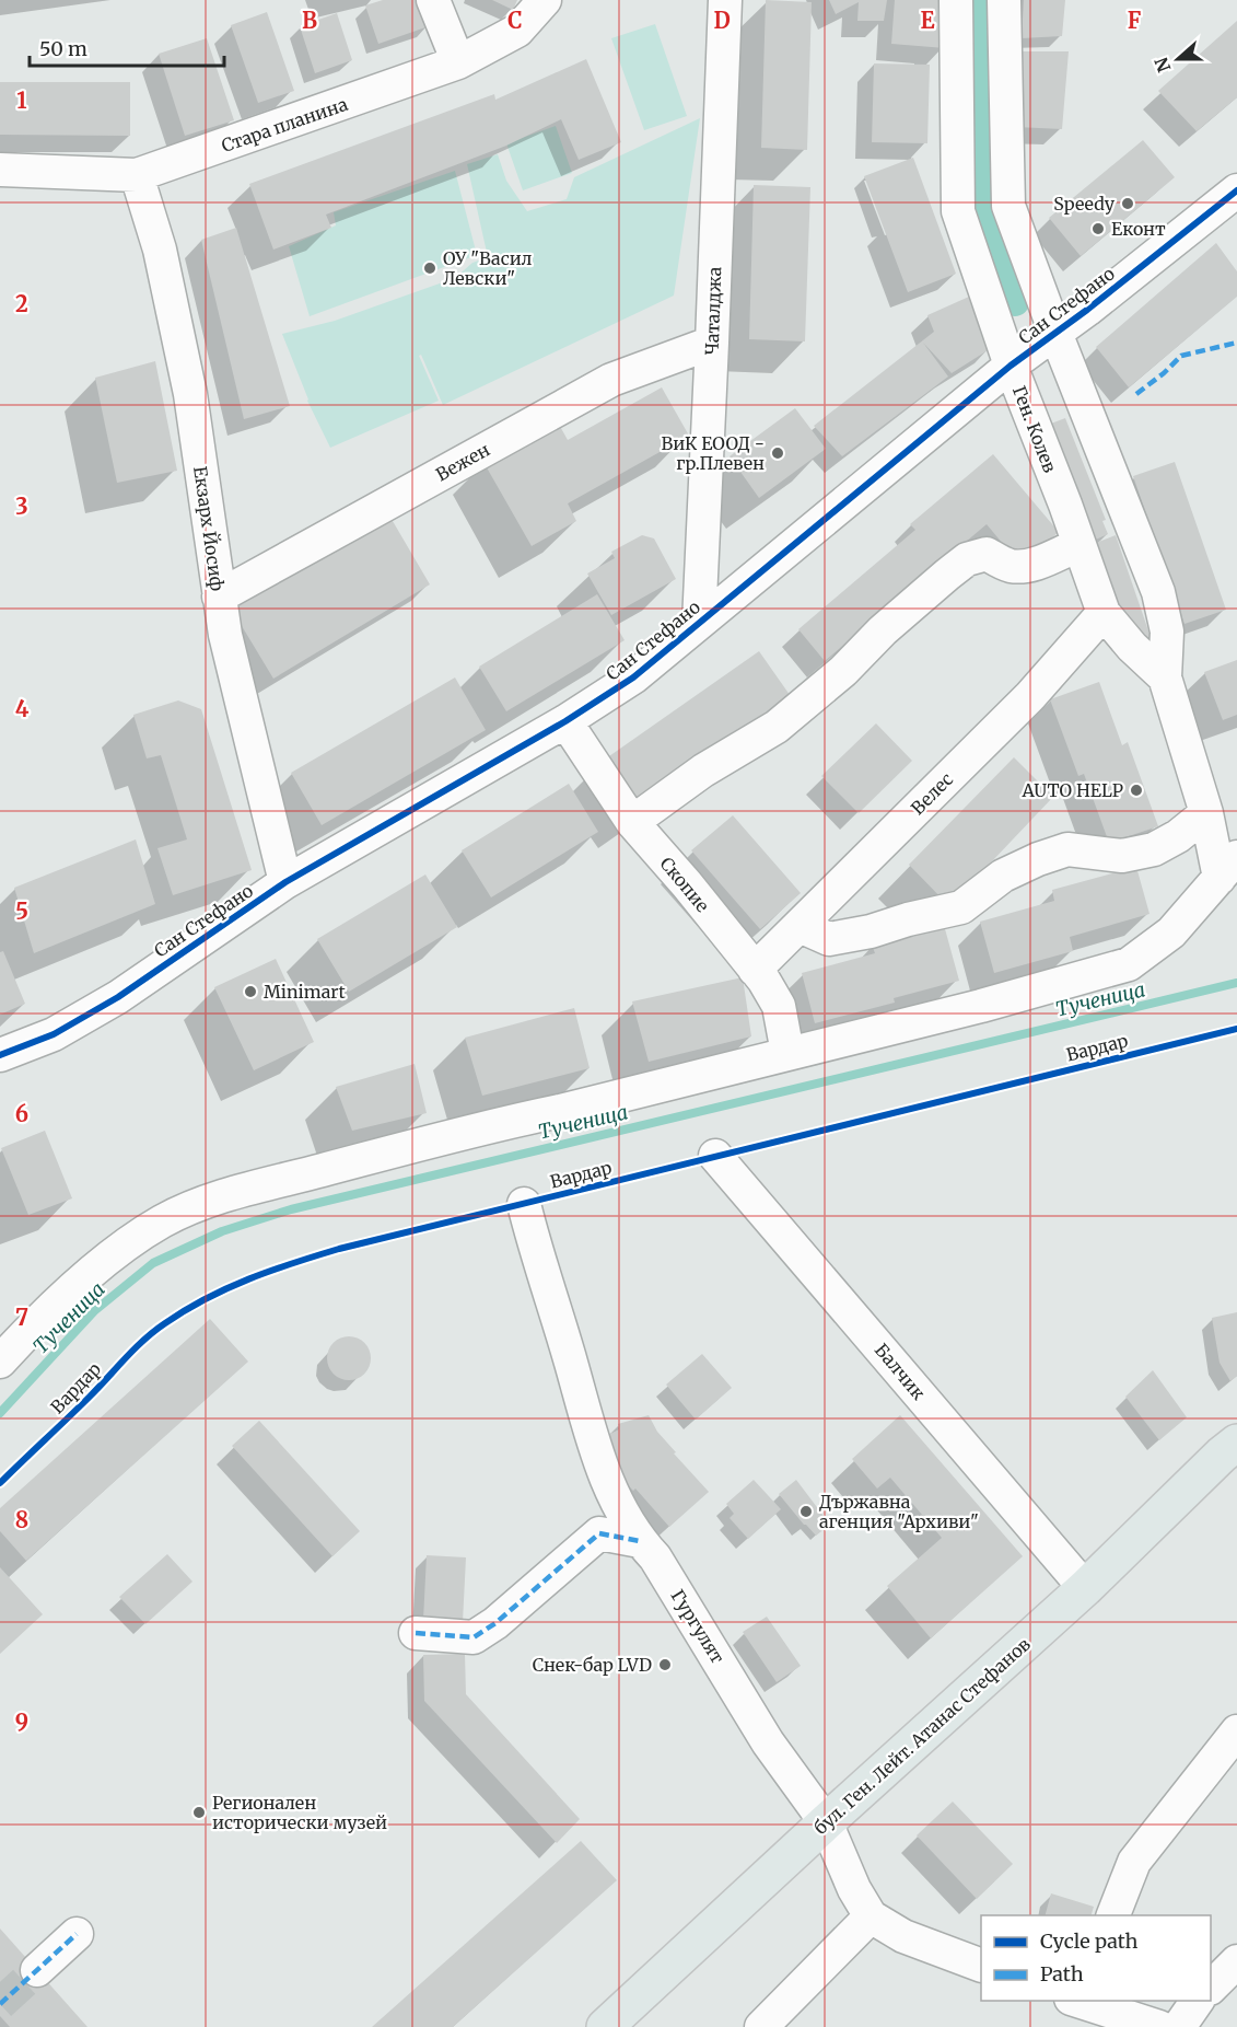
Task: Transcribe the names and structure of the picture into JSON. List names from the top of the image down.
{
  "streets": {
    "main road": ["бул. Ген. Лейт. Атанас Стефанов"],
    "street": [
      "Стара планина",
      "Сан Стефано",
      "Чаталджа",
      "Ген. Колев",
      "Вежен",
      "Екзарх Йосиф",
      "Велес",
      "Скопие",
      "Балчик",
      "Гургулят"
    ],
    "cycle path": ["Вардар"]
  },
  "crossings": [
    ["Стара планина", "Екзарх Йосиф"],
    ["Сан Стефано", "Чаталджа"],
    ["Сан Стефано", "Ген. Колев"],
    ["Сан Стефано", "Екзарх Йосиф"],
    ["Сан Стефано", "Скопие"],
    ["Чаталджа", "Вежен"],
    ["Ген. Колев", "Велес"],
    ["Вежен", "Екзарх Йосиф"],
    ["Велес", "Скопие"],
    ["Балчик", "бул. Ген. Лейт. Атанас Стефанов"],
    ["Гургулят", "бул. Ген. Лейт. Атанас Стефанов"]
  ],
  "water": ["Тученица"],
  "places": [
    "Speedy",
    "Еконт",
    "ОУ \"Васил Левски\"",
    "ВиК ЕООД - гр.Плевен",
    "AUTO HELP",
    "Minimart",
    "Държавна агенция \"Архиви\"",
    "Снек-бар LVD",
    "Регионален исторически музей"
  ],
  "legend": ["Cycle path", "Path"],
  "scale_bar": "50 m",
  "north": "left",
  "grid": {
    "columns": [
      "B",
      "C",
      "D",
      "E",
      "F"
    ],
    "rows": [
      "1",
      "2",
      "3",
      "4",
      "5",
      "6",
      "7",
      "8",
      "9"
    ]
  }
}
